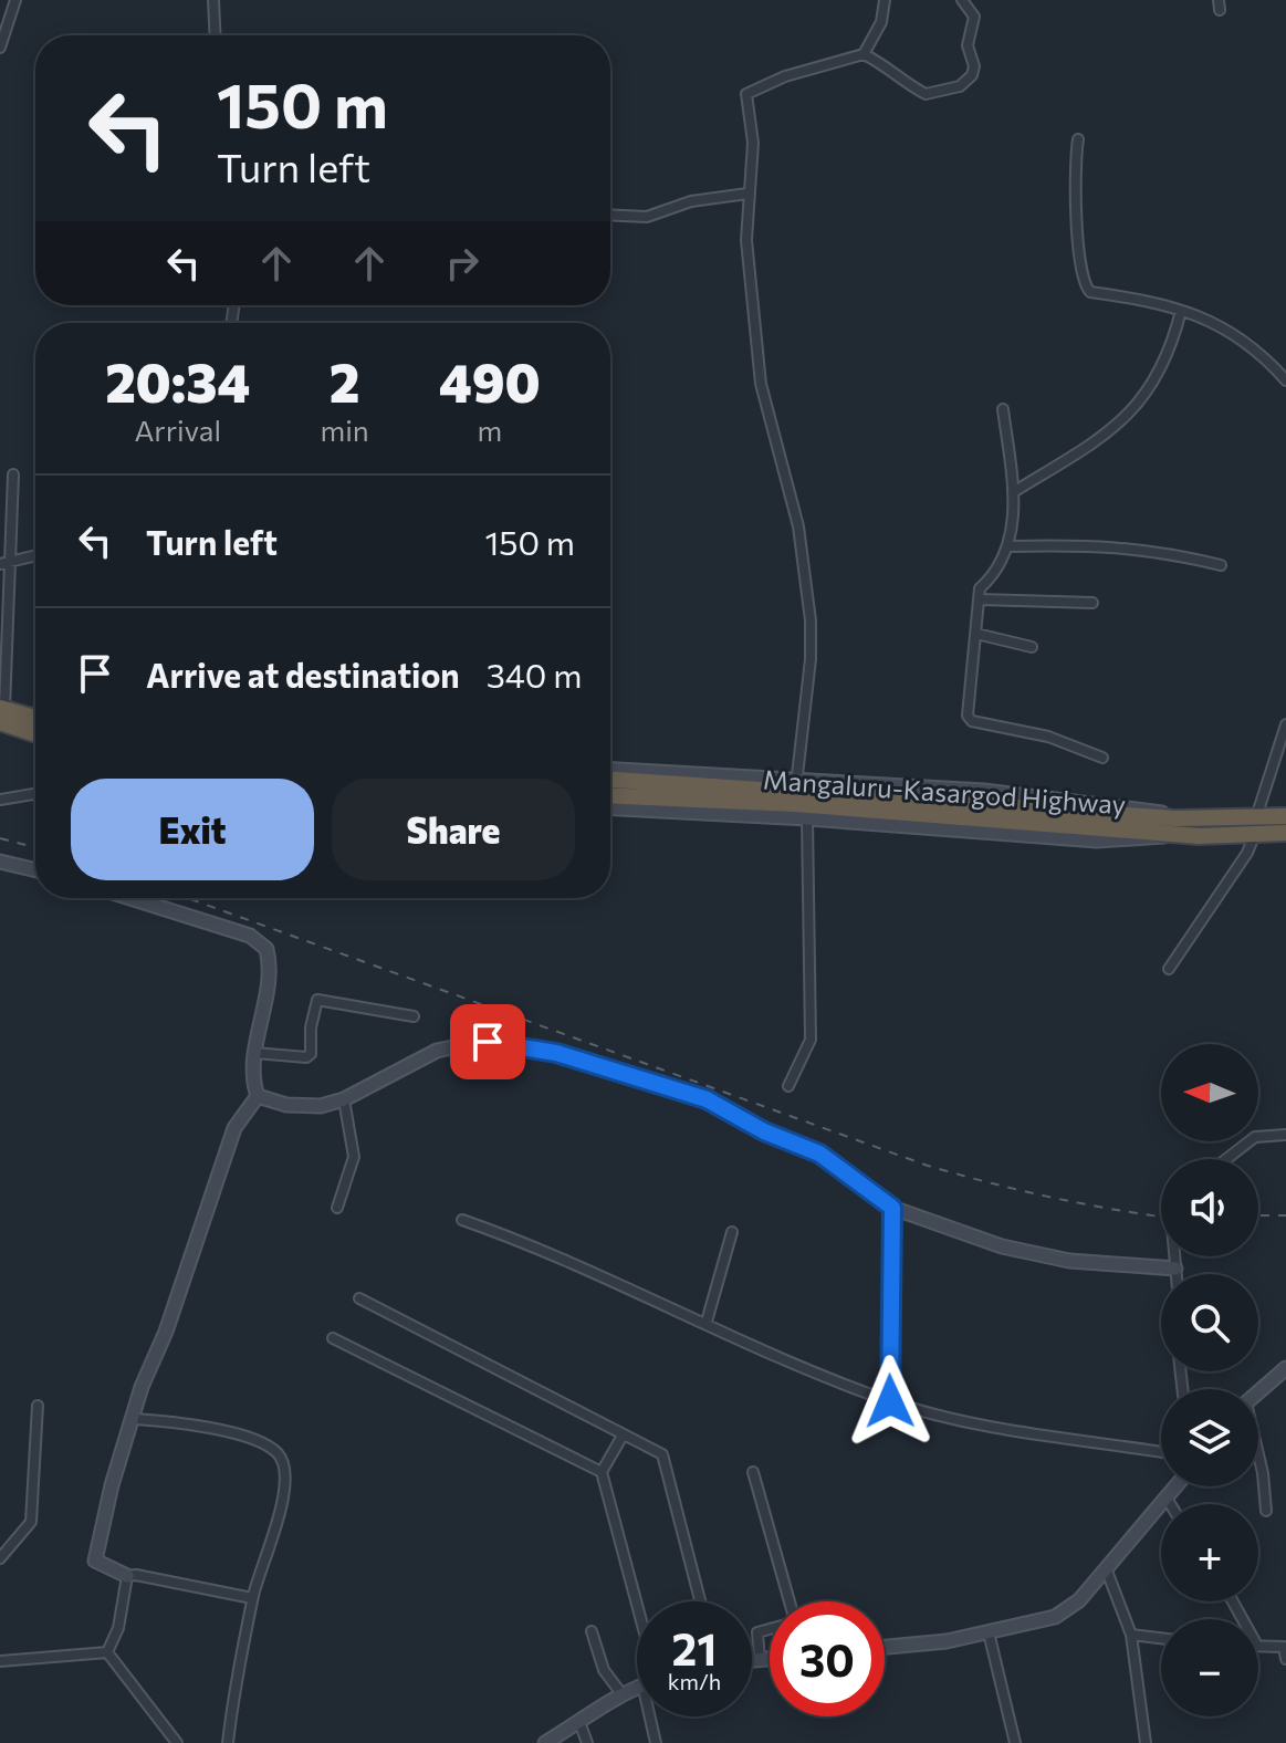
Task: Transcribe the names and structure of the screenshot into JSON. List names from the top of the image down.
{
  "streets": {
    "highway": ["Mangaluru-Kasargod Highway"]
  },
  "north": "left",
  "page": {
    "turn": ["150 m", "Turn left"],
    "eta": [
      "20:34",
      "Arrival",
      "2",
      "min",
      "490",
      "m"
    ],
    "list": [
      {
        "name": "Turn left",
        "value": "150 m"
      },
      {
        "name": "Arrive at destination",
        "value": "340 m"
      }
    ],
    "buttons": ["Exit", "Share"],
    "map_buttons": ["+", "−"],
    "speed": "21 km/h",
    "limit": "30"
  }
}
